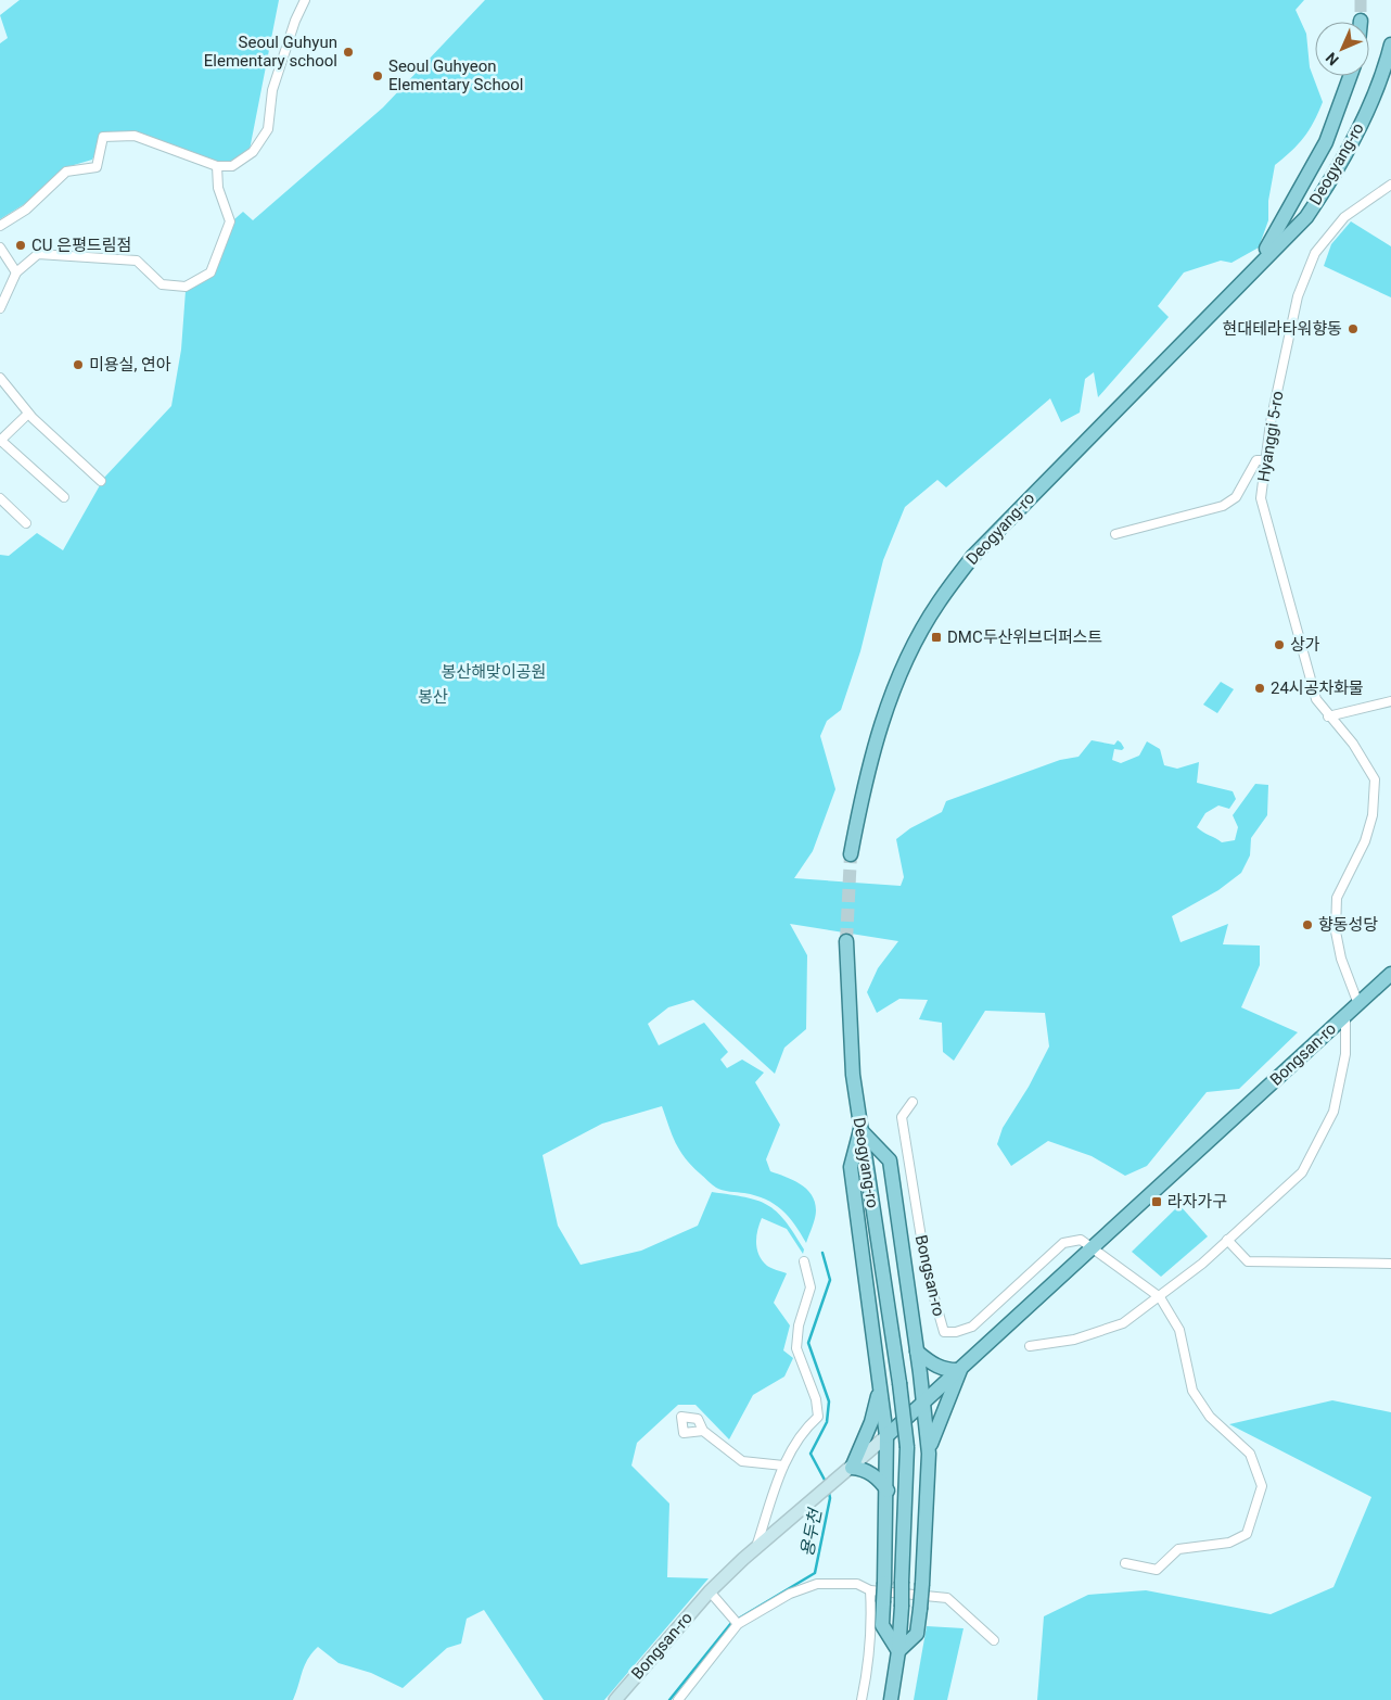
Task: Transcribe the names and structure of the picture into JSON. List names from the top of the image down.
{
  "streets": {
    "main road": ["Deogyang-ro", "Bongsan-ro"],
    "street": ["Hyanggi 5-ro"]
  },
  "crossings": [
    ["Hyanggi 5-ro", "Bongsan-ro"]
  ],
  "water": ["용두천"],
  "parks": ["봉산해맞이공원", "봉산"],
  "places": {
    "other": [
      "Seoul Guhyun Elementary school",
      "Seoul Guhyeon Elementary School",
      "CU 은평드림점",
      "현대테라타워향동",
      "미용실, 연아",
      "상가",
      "24시공차화물",
      "향동성당"
    ],
    "transit": ["DMC두산위브더퍼스트", "라자가구"]
  },
  "north": "bottom left"
}
